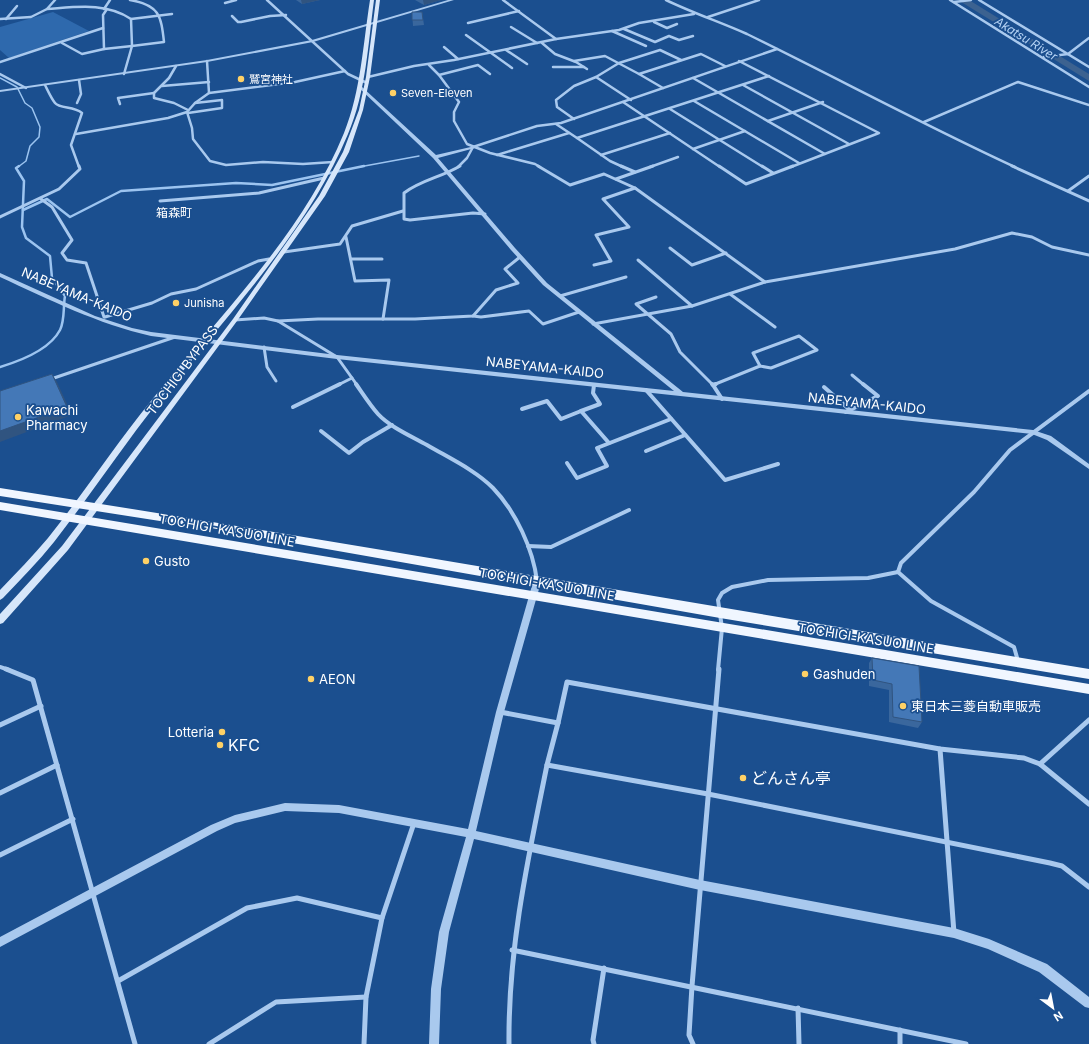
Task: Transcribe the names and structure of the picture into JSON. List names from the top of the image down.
{
  "streets": {
    "main road": ["TOCHIGI BYPASS", "TOCHIGI-KASUO LINE"],
    "street": ["NABEYAMA-KAIDO"]
  },
  "crossings": [
    ["NABEYAMA-KAIDO", "TOCHIGI BYPASS"],
    ["TOCHIGI BYPASS", "TOCHIGI-KASUO LINE"]
  ],
  "districts": ["箱森町"],
  "water": ["Akatsu River"],
  "places": [
    "鷲宮神社",
    "Seven-Eleven",
    "Junisha",
    "Kawachi Pharmacy",
    "Gusto",
    "Gashuden",
    "AEON",
    "東日本三菱自動車販売",
    "Lotteria",
    "KFC",
    "どんさん亭"
  ],
  "north": "bottom right"
}
